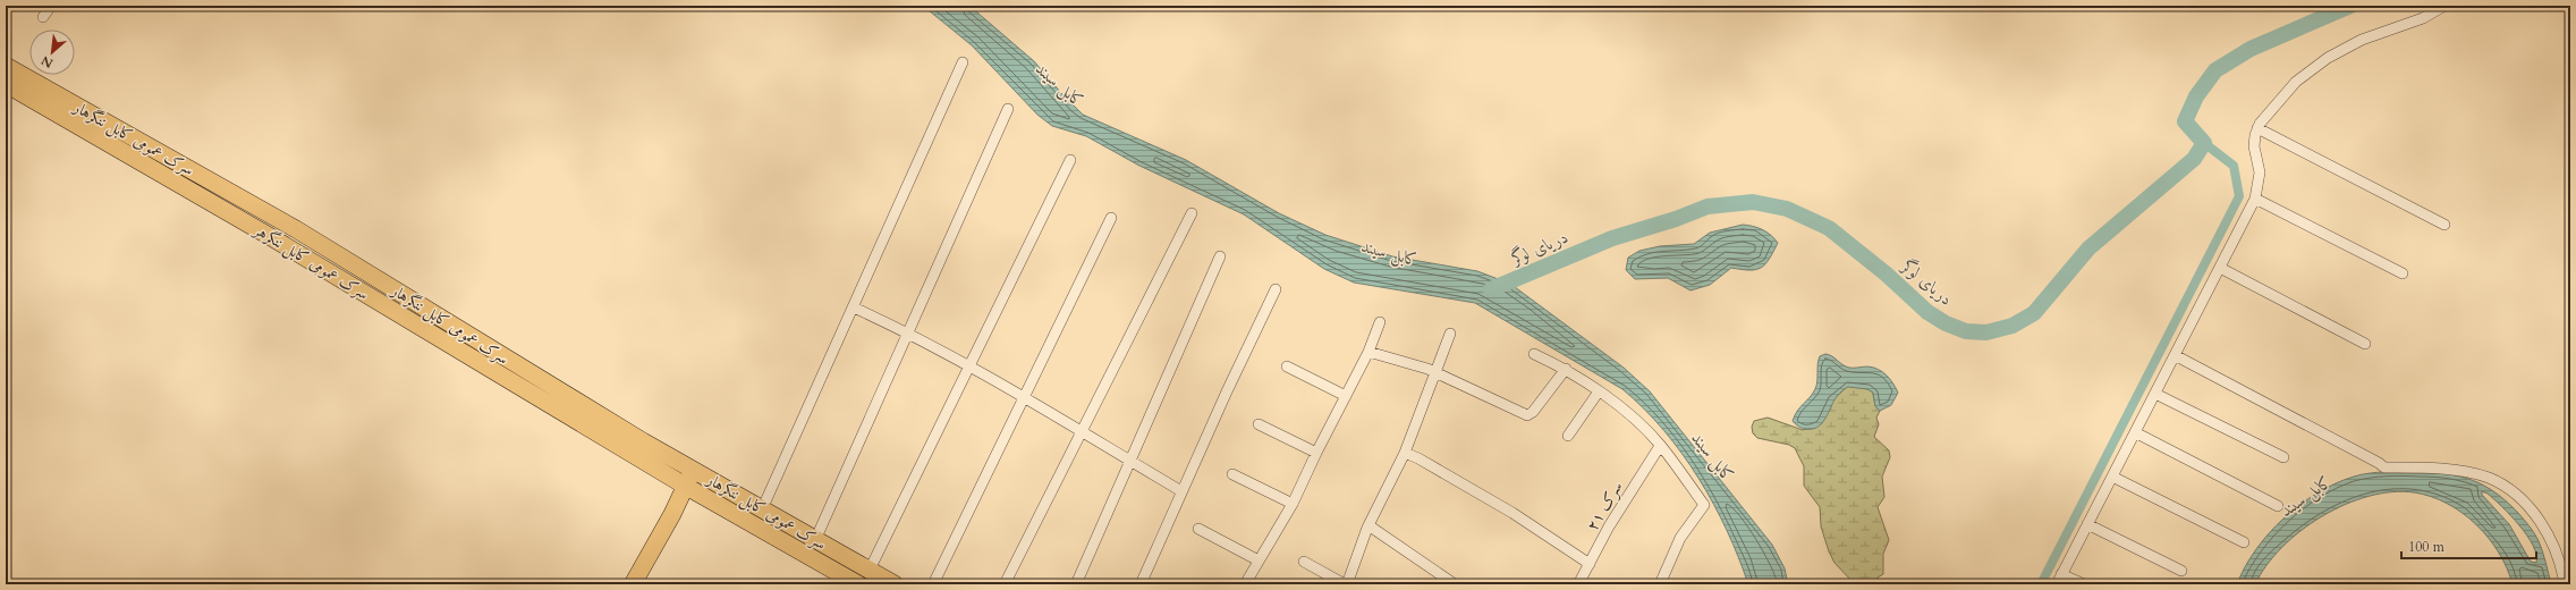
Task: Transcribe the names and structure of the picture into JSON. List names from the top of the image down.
{
  "streets": {
    "highway": ["سرک عمومی کابل ننگرهار", "سرک عمومی کابل ننگرهر"],
    "street": ["سرک ۲۱"]
  },
  "crossings": [
    ["سرک عمومی کابل ننگرهار", "سرک عمومی کابل ننگرهر"]
  ],
  "water": ["کابل سيند", "دریای لوگر"],
  "scale_bar": "100 m",
  "north": "bottom left"
}
